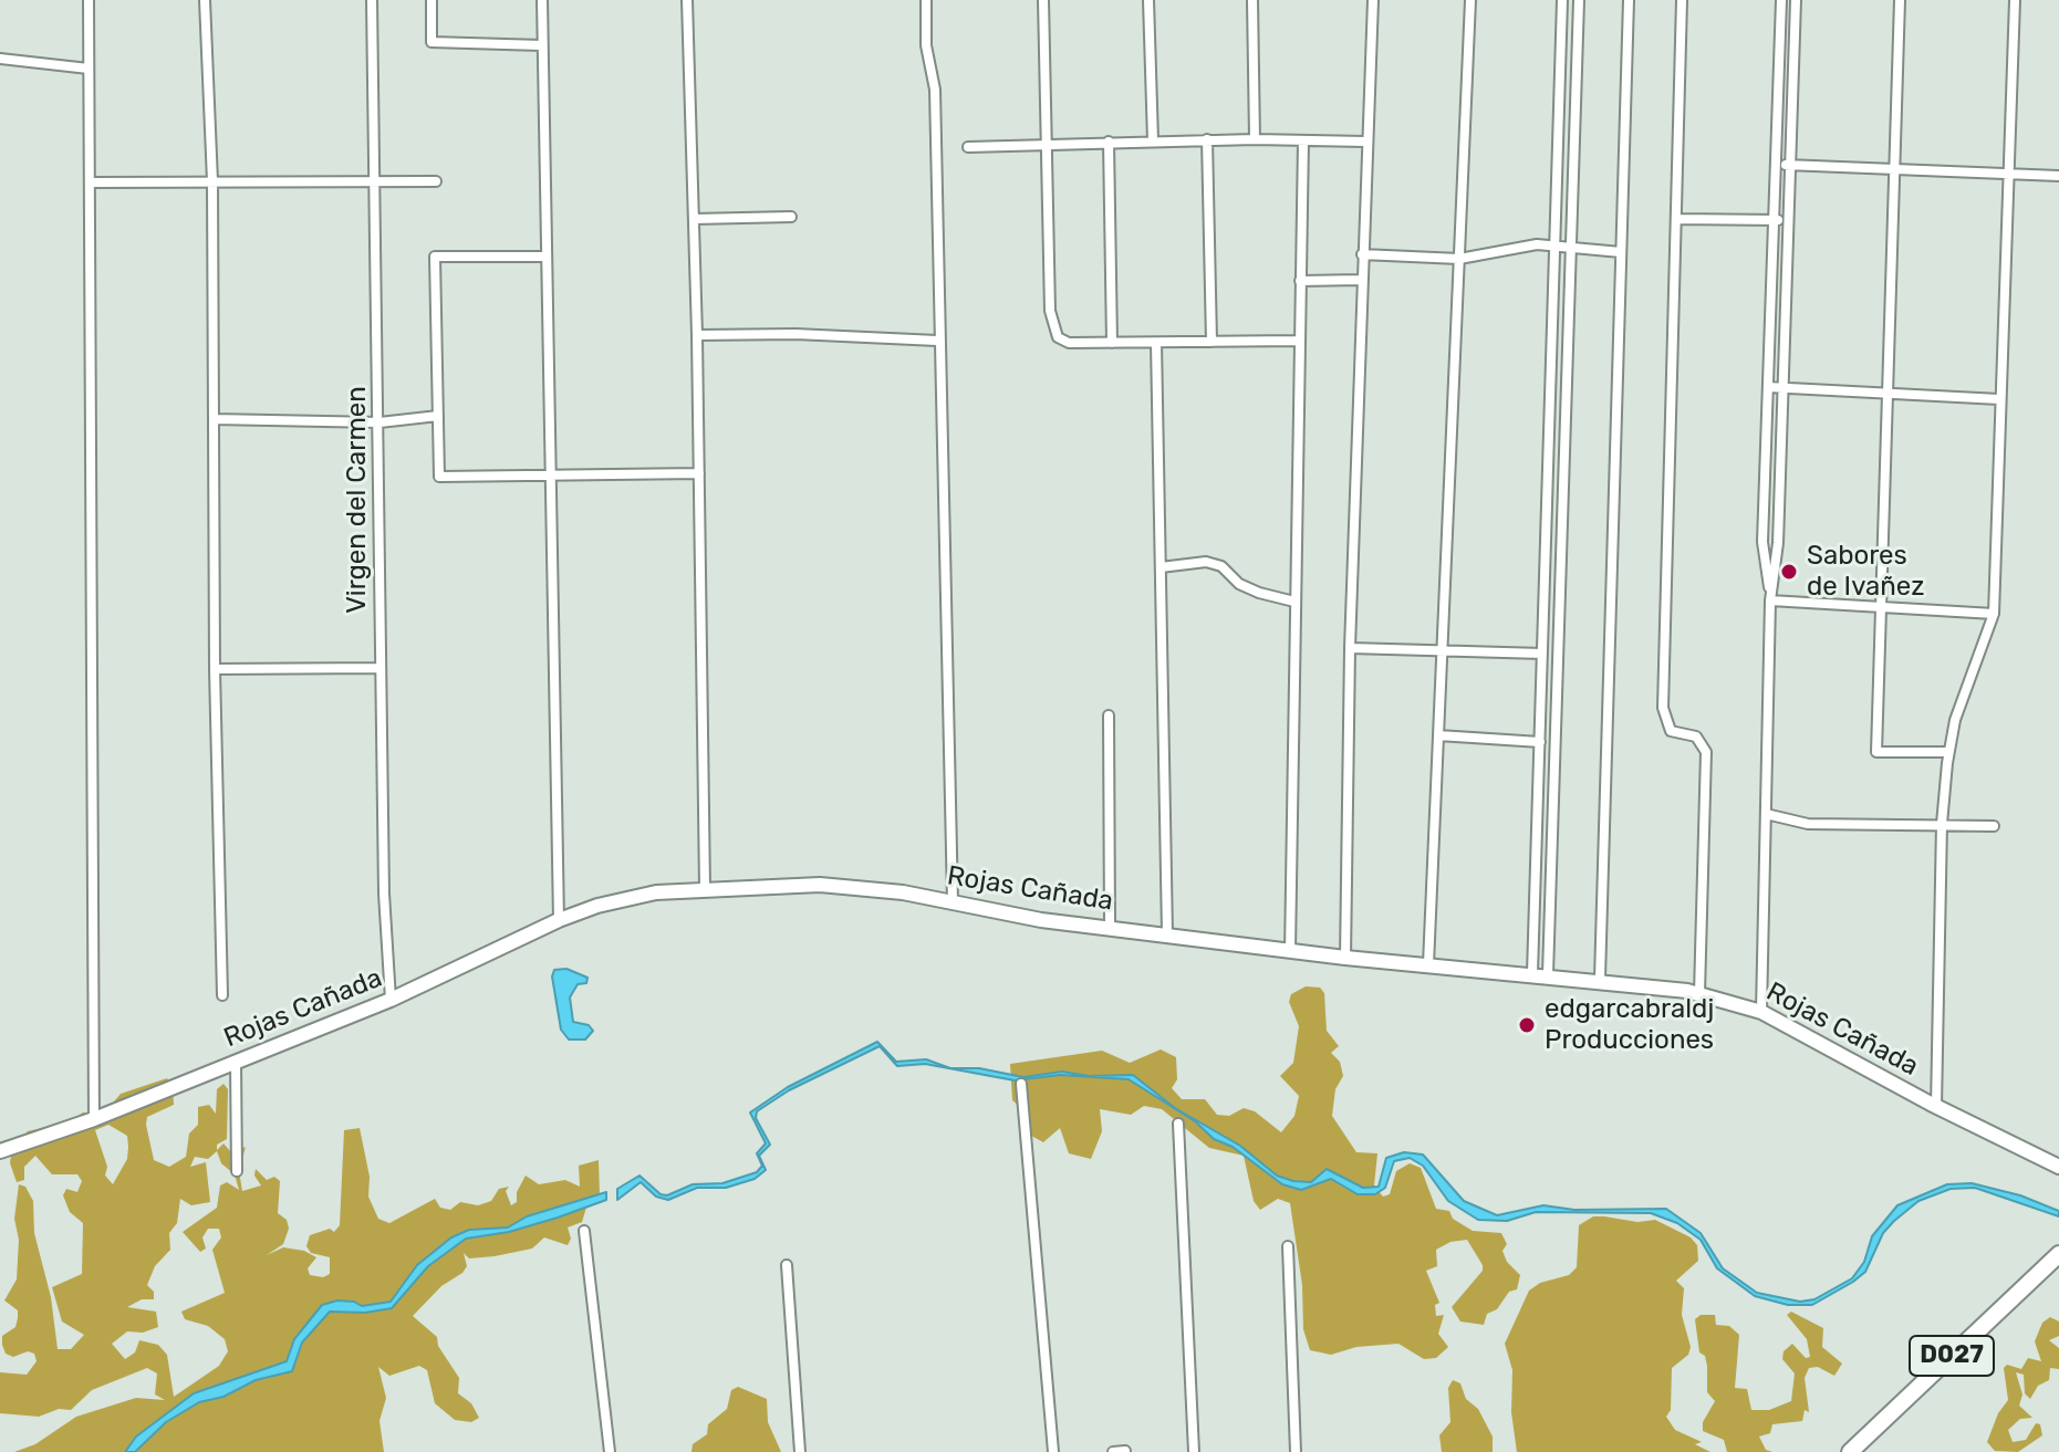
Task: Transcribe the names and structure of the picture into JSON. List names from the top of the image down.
{
  "streets": {
    "main road": ["Rojas Cañada", "D027"],
    "street": ["Virgen del Carmen"]
  },
  "crossings": [
    ["Virgen del Carmen", "Rojas Cañada"]
  ],
  "places": ["Sabores de Ivañez", "edgarcabraldj Producciones"]
}
